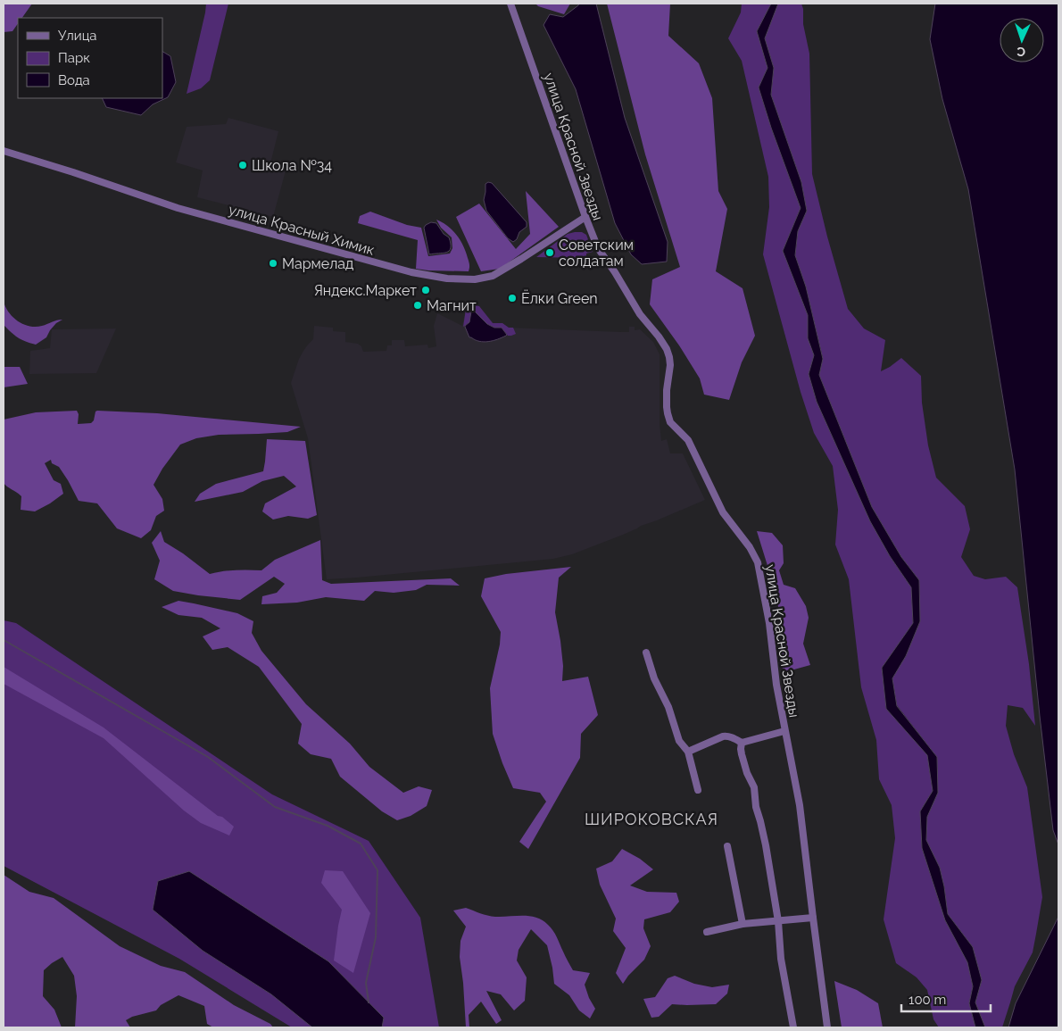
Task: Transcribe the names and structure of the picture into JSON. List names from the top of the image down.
{
  "streets": {
    "street": ["улица Красной Звезды", "улица Красный Химик"]
  },
  "crossings": [
    ["улица Красной Звезды", "улица Красный Химик"]
  ],
  "districts": ["ШИРОКОВСКАЯ"],
  "places": [
    "Школа №34",
    "Советским солдатам",
    "Мармелад",
    "Яндекс.Маркет",
    "Ёлки Green",
    "Магнит"
  ],
  "legend": ["Улица", "Парк", "Вода"],
  "scale_bar": "100 m",
  "north": "bottom"
}
